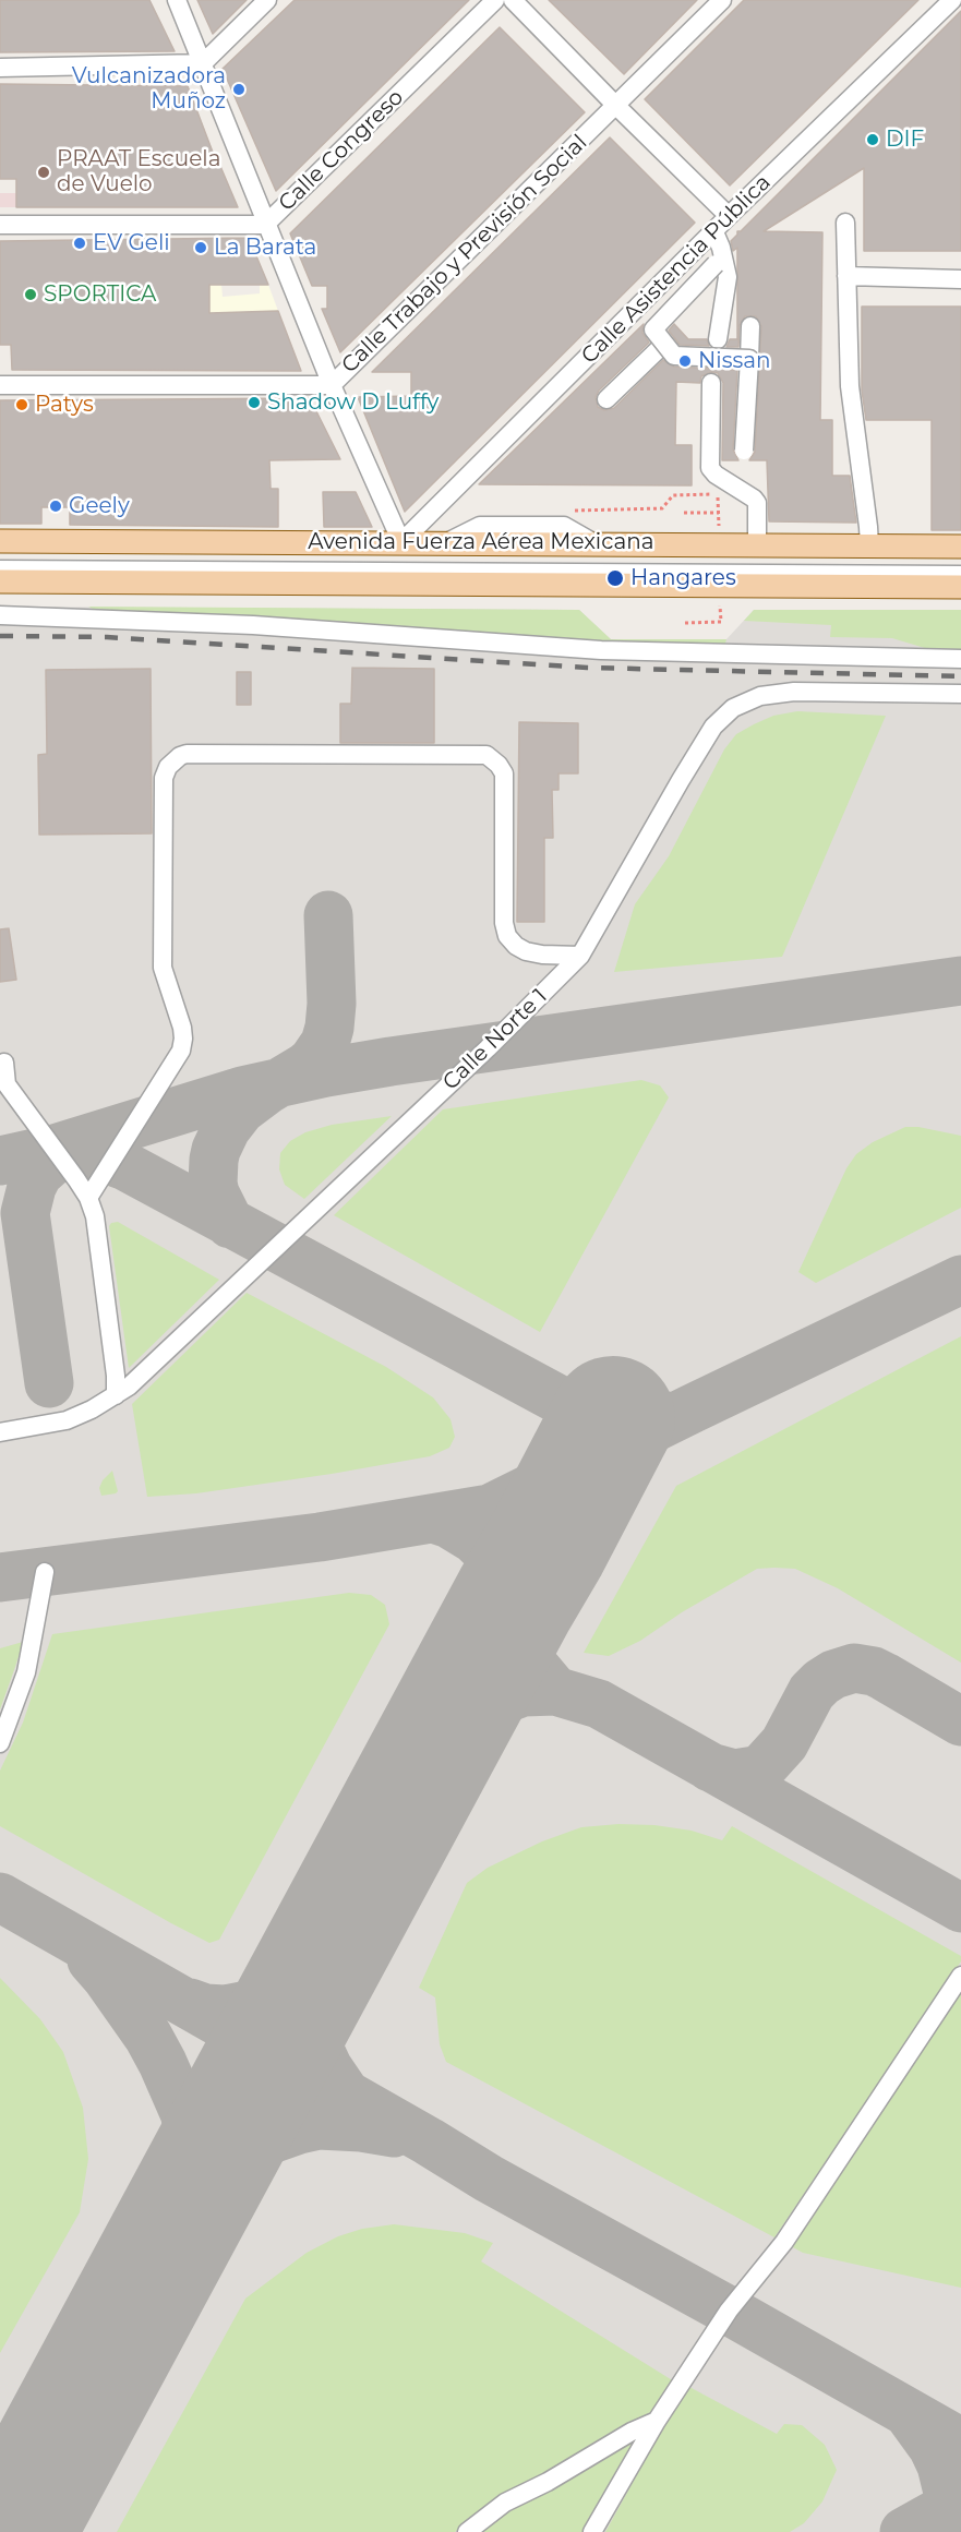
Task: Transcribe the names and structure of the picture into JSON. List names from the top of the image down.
{
  "streets": {
    "main road": ["Avenida Fuerza Aérea Mexicana"],
    "street": [
      "Calle Congreso",
      "Calle Trabajo y Previsión Social",
      "Calle Asistencia Pública",
      "Calle Norte 1"
    ]
  },
  "crossings": [
    ["Calle Asistencia Pública", "Avenida Fuerza Aérea Mexicana"]
  ],
  "places": [
    "Vulcanizadora Muñoz",
    "DIF",
    "PRAAT Escuela de Vuelo",
    "EV Geli",
    "La Barata",
    "SPORTICA",
    "Nissan",
    "Shadow D Luffy",
    "Patys",
    "Geely",
    "Hangares"
  ]
}
